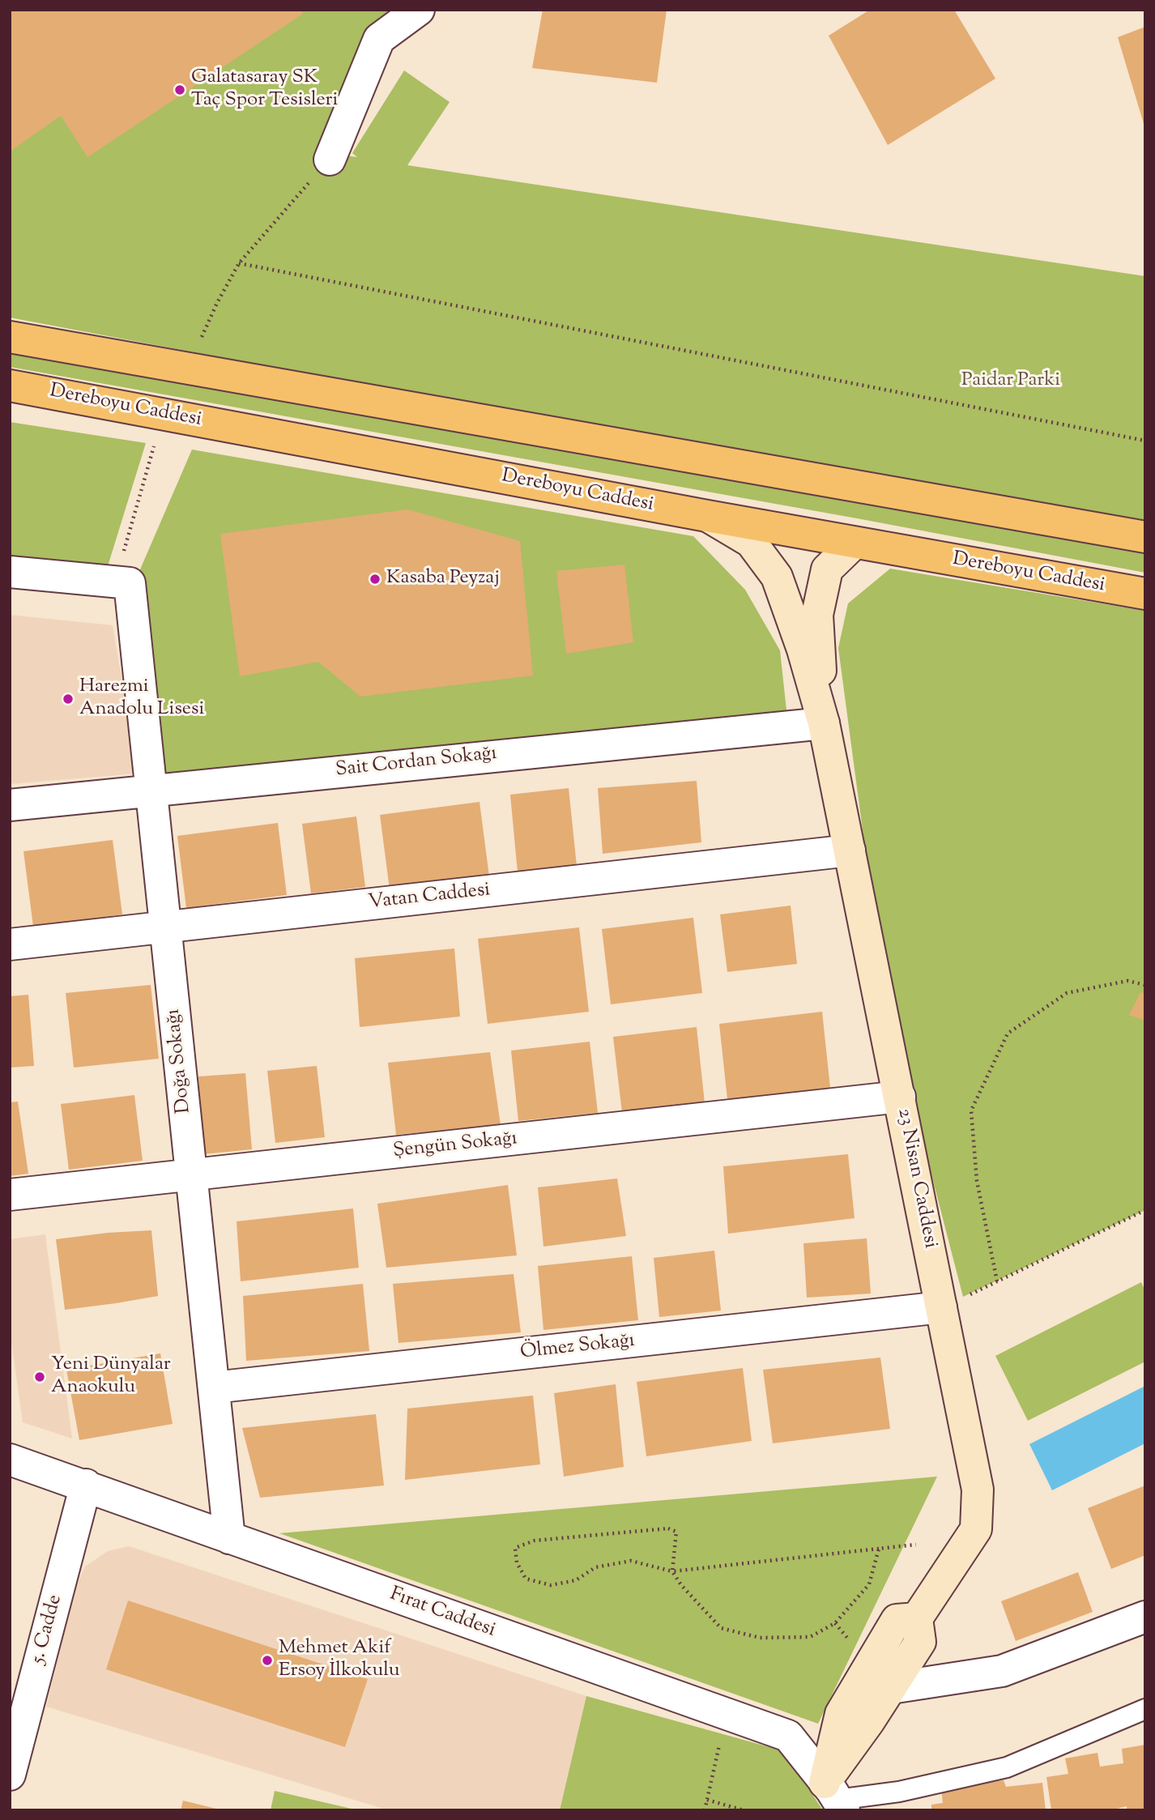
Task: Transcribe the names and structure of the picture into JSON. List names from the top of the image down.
{
  "streets": {
    "main road": ["Dereboyu Caddesi"],
    "street": [
      "Sait Cordan Sokağı",
      "Vatan Caddesi",
      "Doğa Sokağı",
      "Şengün Sokağı",
      "23 Nisan Caddesi",
      "Ölmez Sokağı",
      "Fırat Caddesi",
      "5. Cadde"
    ]
  },
  "crossings": [
    ["Sait Cordan Sokağı", "Doğa Sokağı"],
    ["Sait Cordan Sokağı", "23 Nisan Caddesi"],
    ["Vatan Caddesi", "Doğa Sokağı"],
    ["Vatan Caddesi", "23 Nisan Caddesi"],
    ["Doğa Sokağı", "Şengün Sokağı"],
    ["Doğa Sokağı", "Ölmez Sokağı"],
    ["Doğa Sokağı", "Fırat Caddesi"],
    ["Şengün Sokağı", "23 Nisan Caddesi"],
    ["23 Nisan Caddesi", "Ölmez Sokağı"],
    ["Fırat Caddesi", "5. Cadde"]
  ],
  "parks": ["Paidar Parki"],
  "places": [
    "Galatasaray SK Taç Spor Tesisleri",
    "Kasaba Peyzaj",
    "Harezmi Anadolu Lisesi",
    "Yeni Dünyalar Anaokulu",
    "Mehmet Akif Ersoy İlkokulu"
  ]
}
